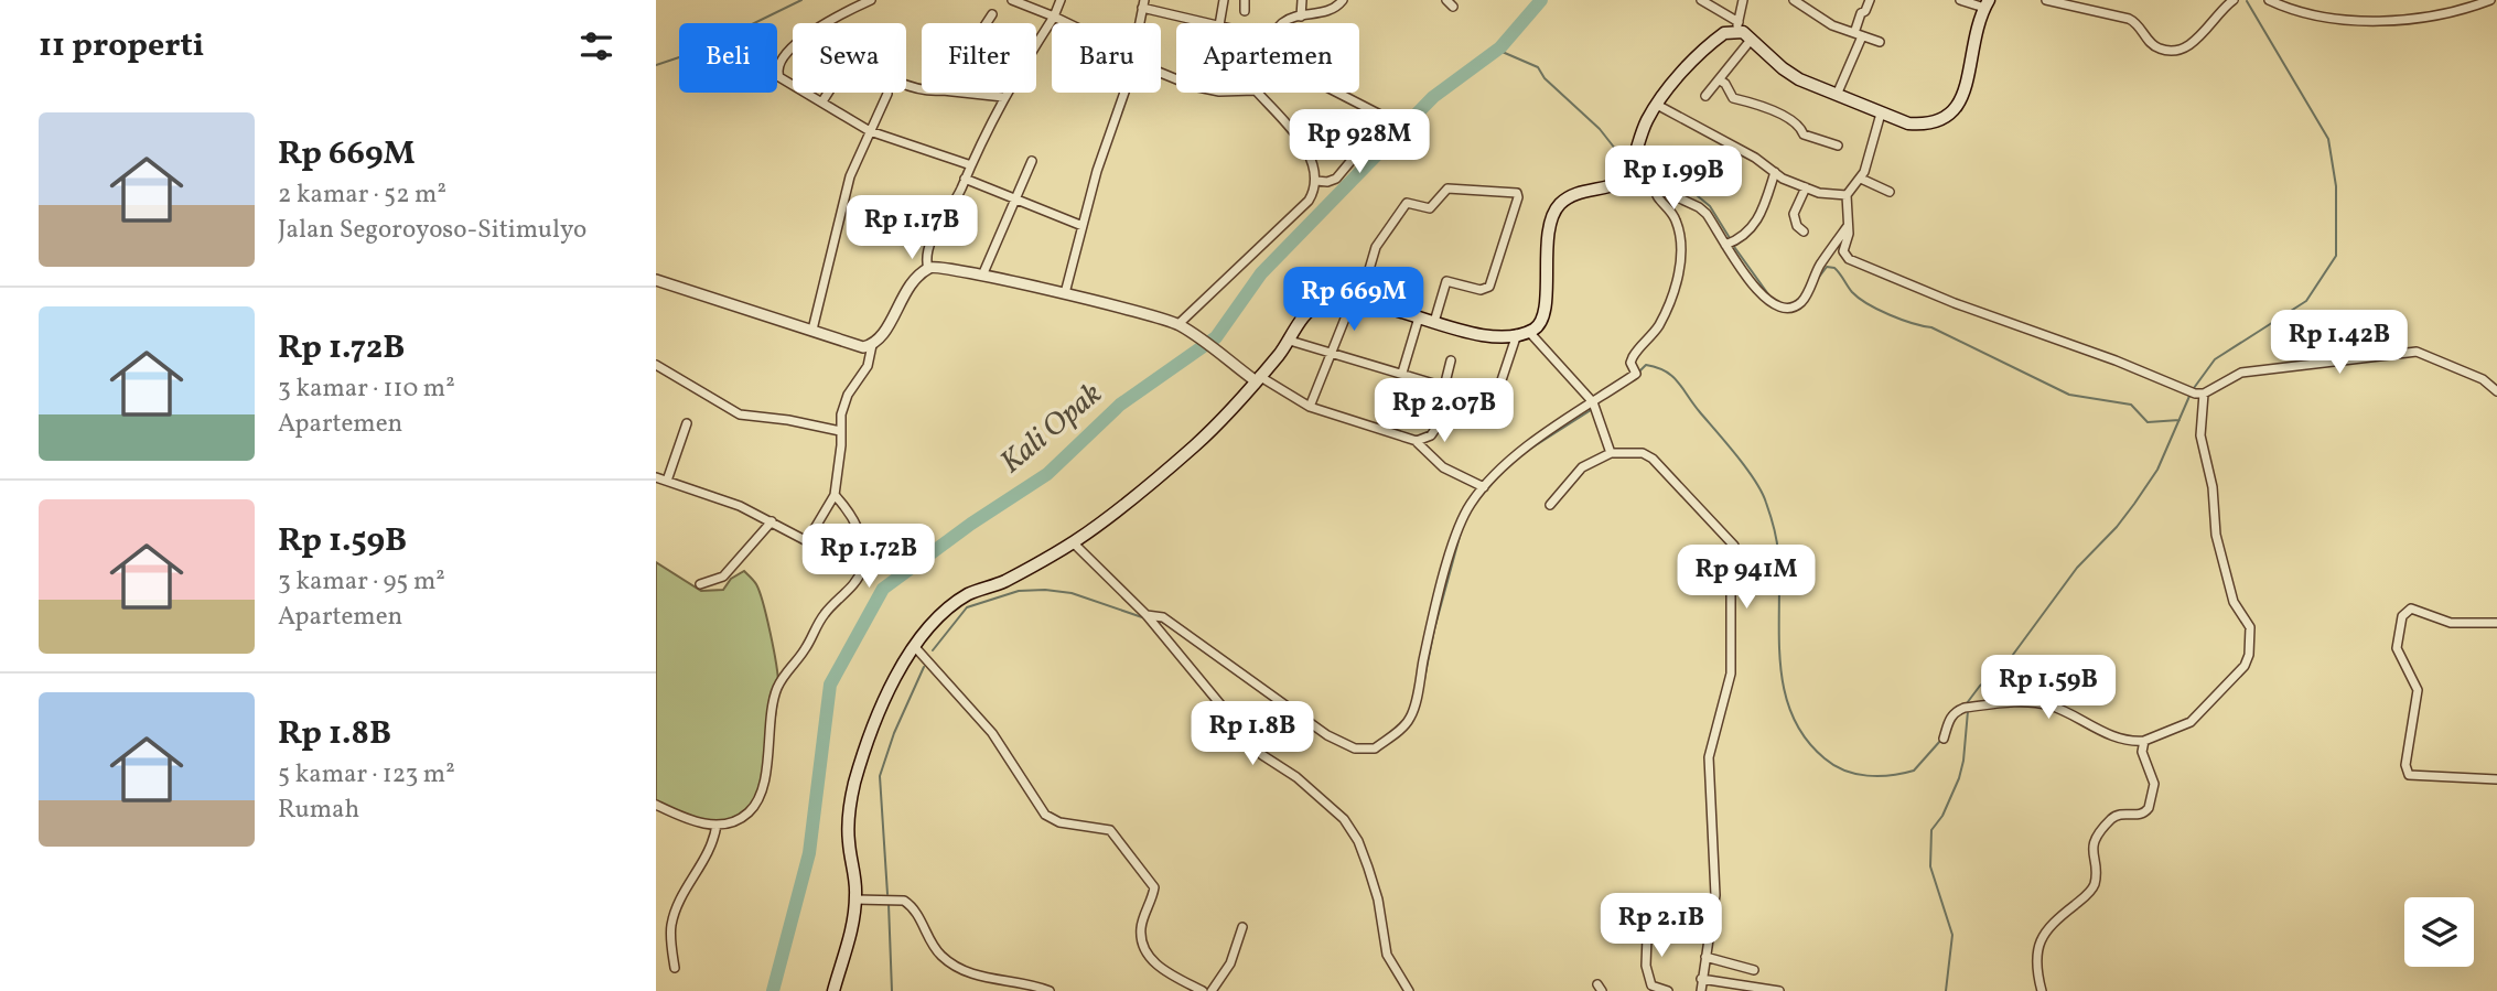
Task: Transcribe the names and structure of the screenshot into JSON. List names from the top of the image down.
{
  "water": ["Kali Opak"],
  "page": {
    "heading": "11 properti",
    "chip": [
      "Beli",
      "Sewa",
      "Filter",
      "Baru",
      "Apartemen"
    ],
    "list": [
      {
        "name": "Rp 669M",
        "note": "2 kamar · 52 m² · Jalan Segoroyoso-Sitimulyo"
      },
      {
        "name": "Rp 1.72B",
        "note": "3 kamar · 110 m² · Apartemen"
      },
      {
        "name": "Rp 1.59B",
        "note": "3 kamar · 95 m² · Apartemen"
      },
      {
        "name": "Rp 1.8B",
        "note": "5 kamar · 123 m² · Rumah"
      }
    ],
    "price": [
      "Rp 928M",
      "Rp 1.99B",
      "Rp 1.17B",
      "Rp 669M",
      "Rp 1.42B",
      "Rp 2.07B",
      "Rp 1.72B",
      "Rp 941M",
      "Rp 1.59B",
      "Rp 1.8B",
      "Rp 2.1B"
    ]
  }
}
